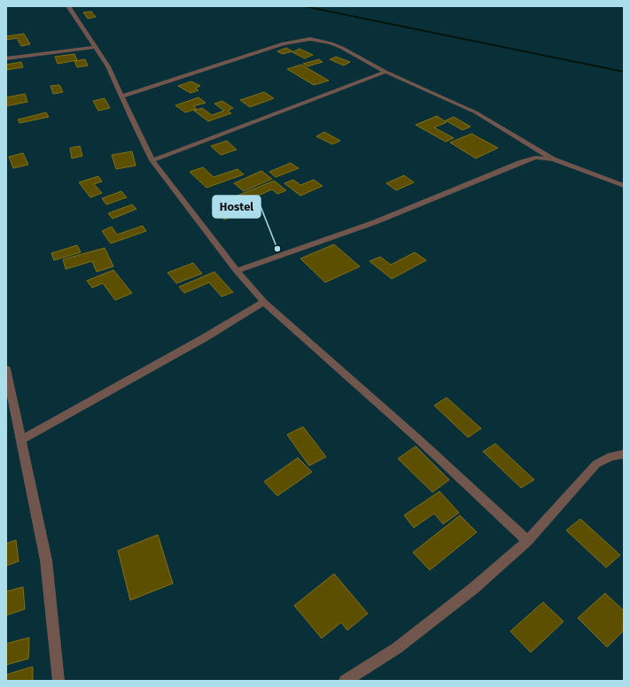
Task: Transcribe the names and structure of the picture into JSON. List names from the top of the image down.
{
  "places": ["Hostel"]
}
